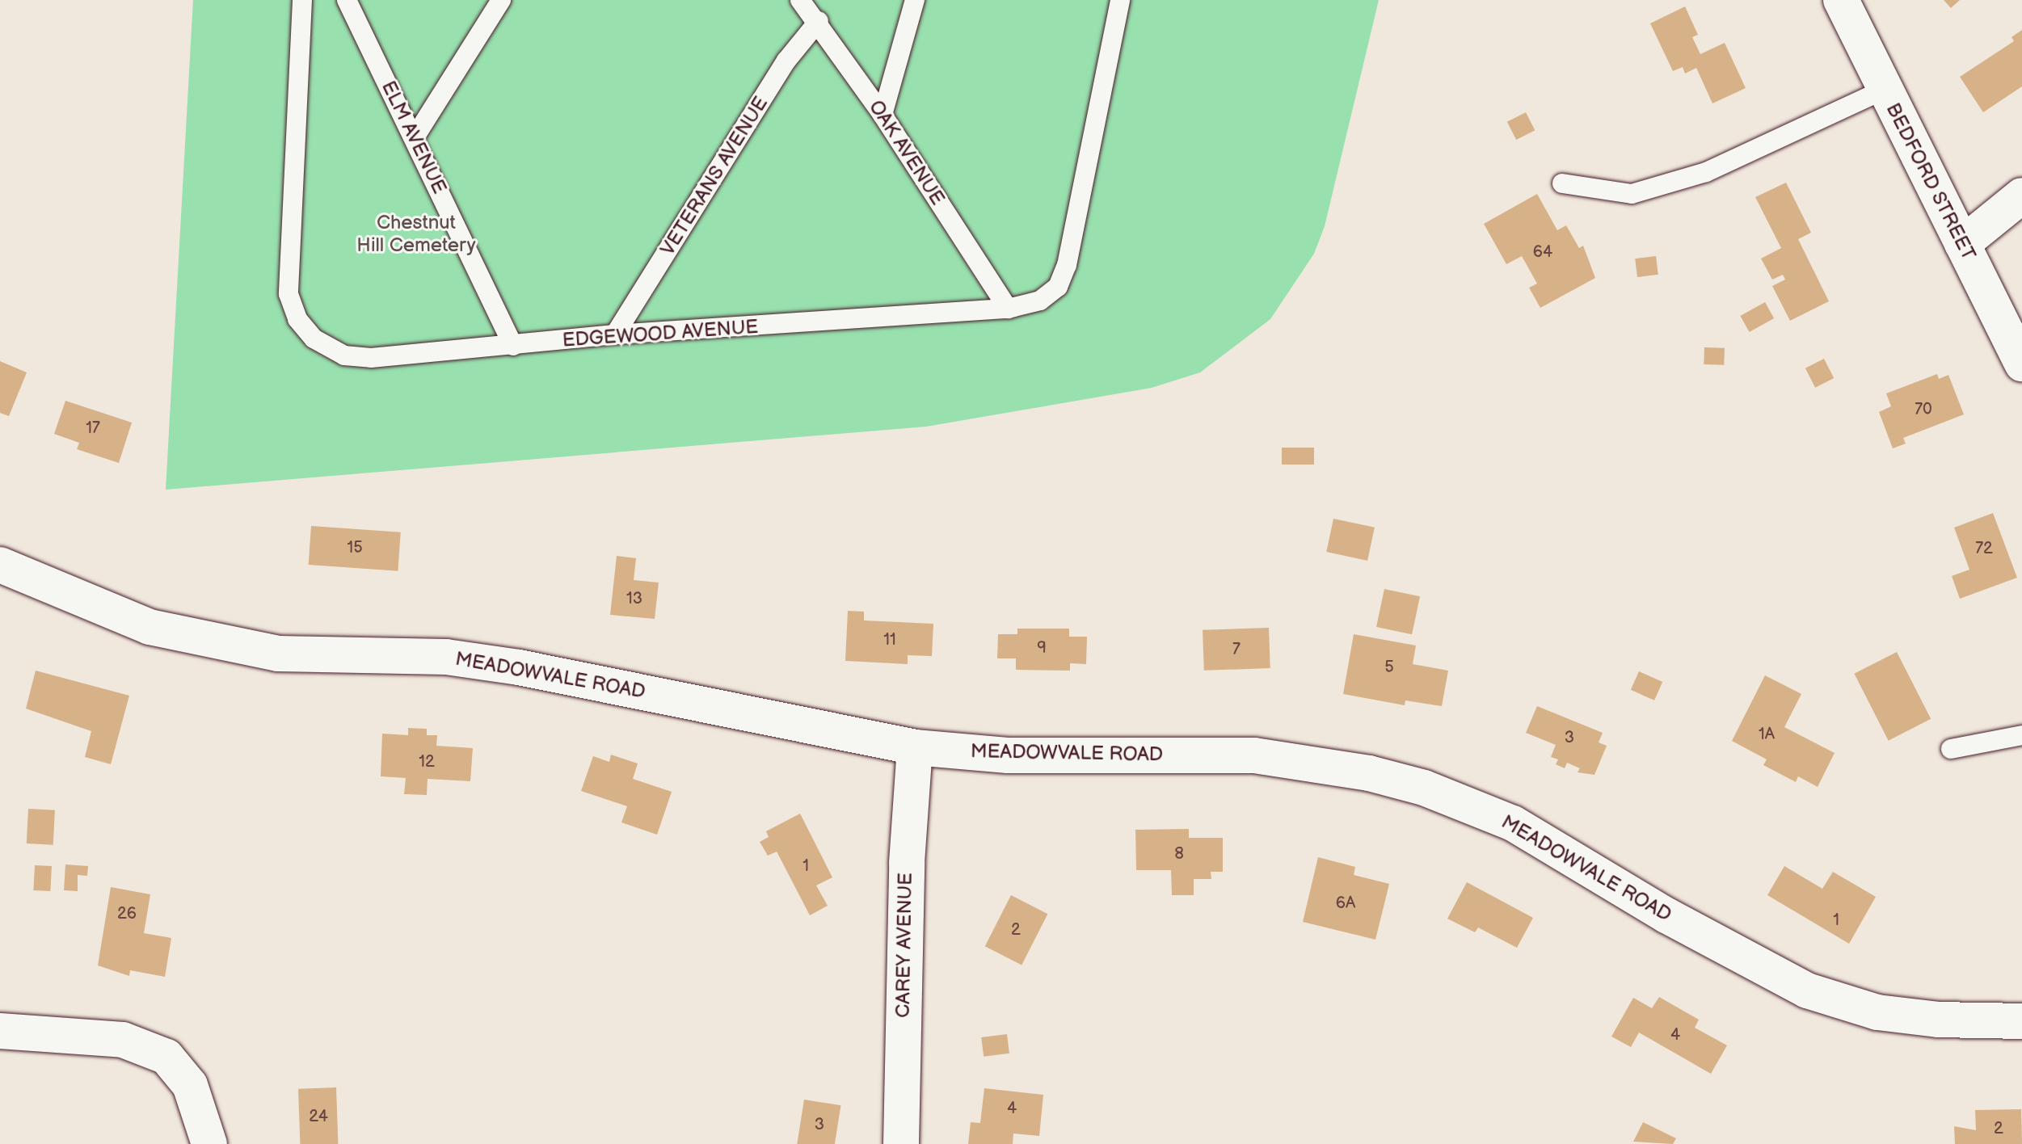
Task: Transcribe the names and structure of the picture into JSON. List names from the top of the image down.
{
  "streets": {
    "street": ["BEDFORD STREET", "MEADOWVALE ROAD", "CAREY AVENUE"],
    "lane": [
      "ELM AVENUE",
      "OAK AVENUE",
      "VETERANS AVENUE",
      "EDGEWOOD AVENUE"
    ]
  },
  "crossings": [
    ["ELM AVENUE", "EDGEWOOD AVENUE"],
    ["OAK AVENUE", "VETERANS AVENUE"],
    ["OAK AVENUE", "EDGEWOOD AVENUE"],
    ["VETERANS AVENUE", "EDGEWOOD AVENUE"],
    ["MEADOWVALE ROAD", "CAREY AVENUE"]
  ],
  "parks": ["Chestnut Hill Cemetery"],
  "house_numbers": [
    "64",
    "70",
    "17",
    "15",
    "72",
    "13",
    "11",
    "9",
    "7",
    "5",
    "1A",
    "3",
    "12",
    "8",
    "1",
    "6A",
    "26",
    "1",
    "2",
    "4",
    "4",
    "24",
    "3",
    "2"
  ]
}
